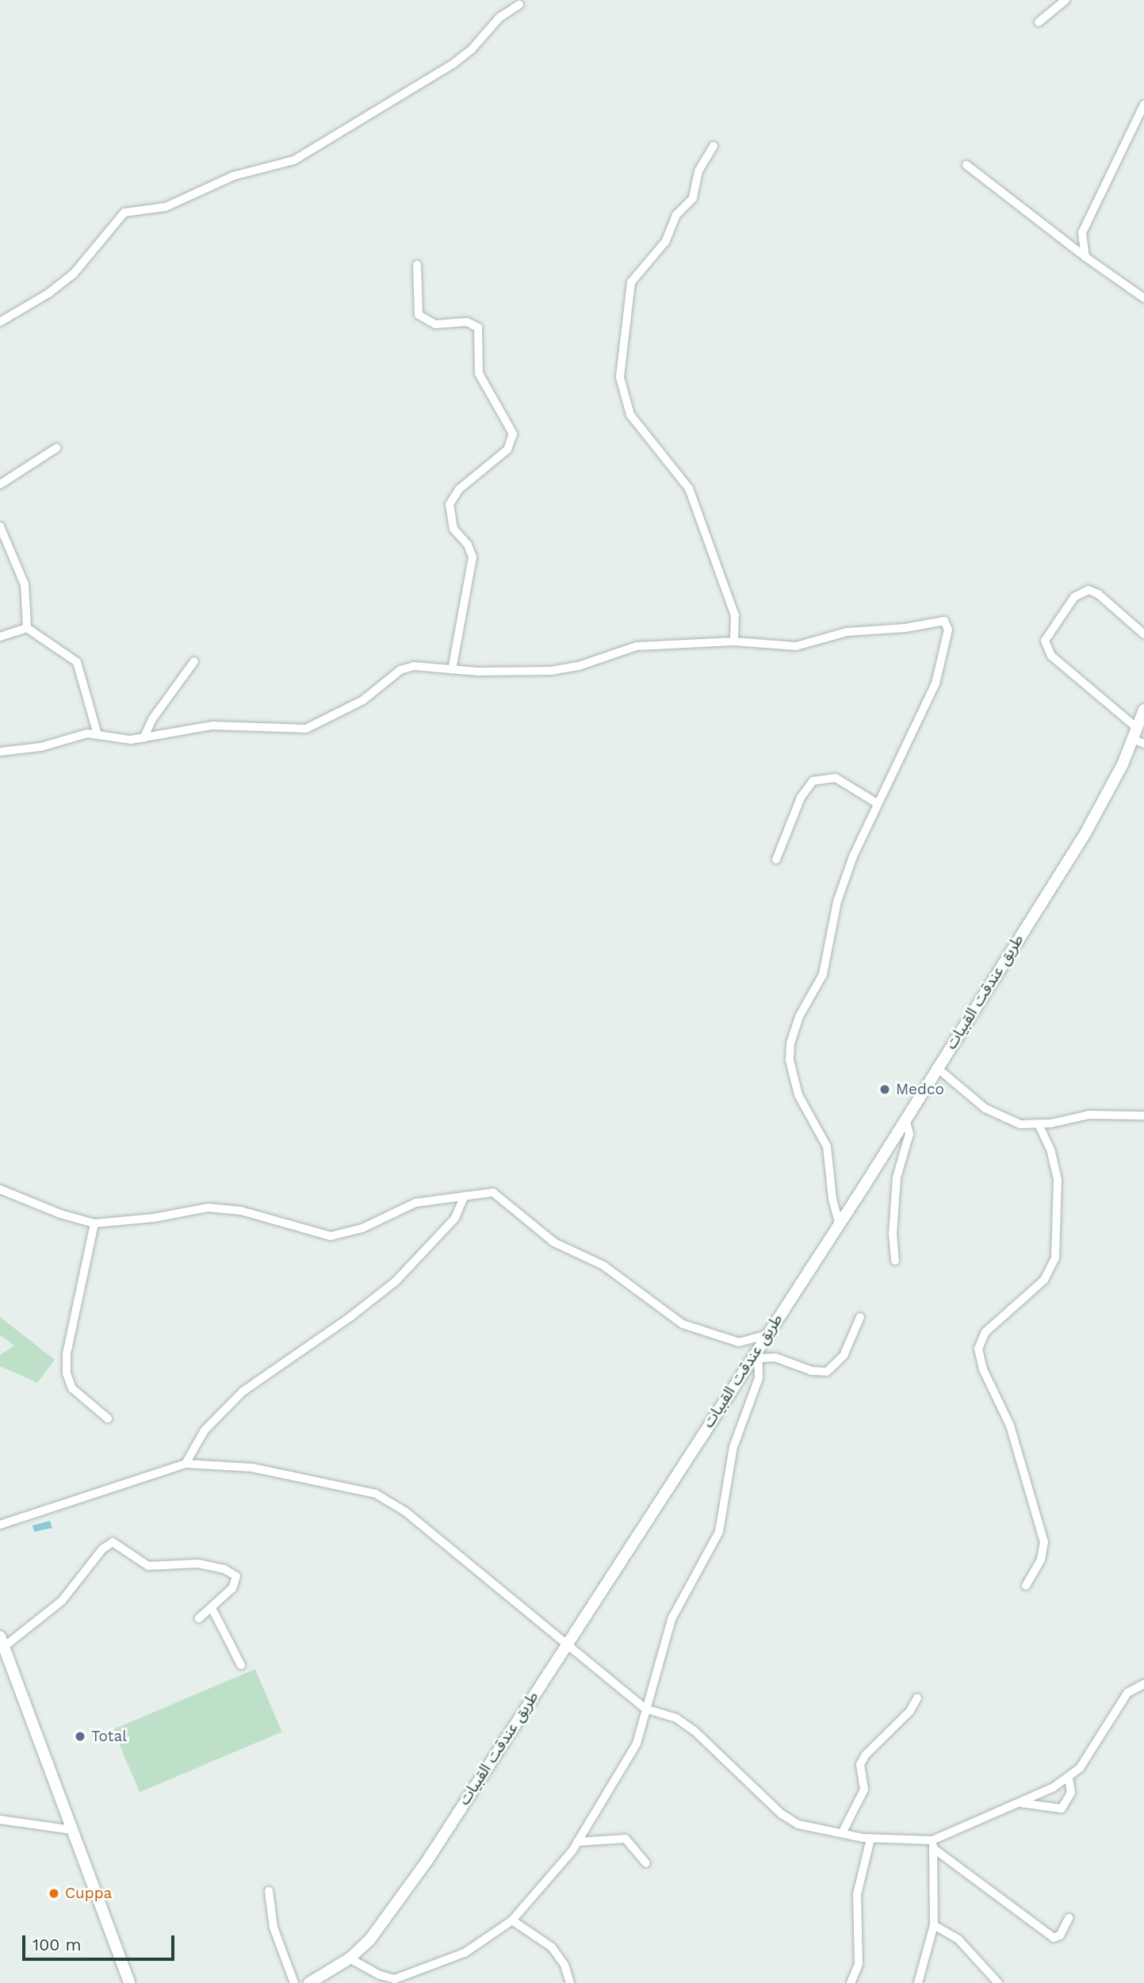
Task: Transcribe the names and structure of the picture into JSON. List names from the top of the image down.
{
  "streets": {
    "main road": ["طريق عندقت القبيات"]
  },
  "places": ["Medco", "Total", "Cuppa"],
  "scale_bar": "100 m"
}
